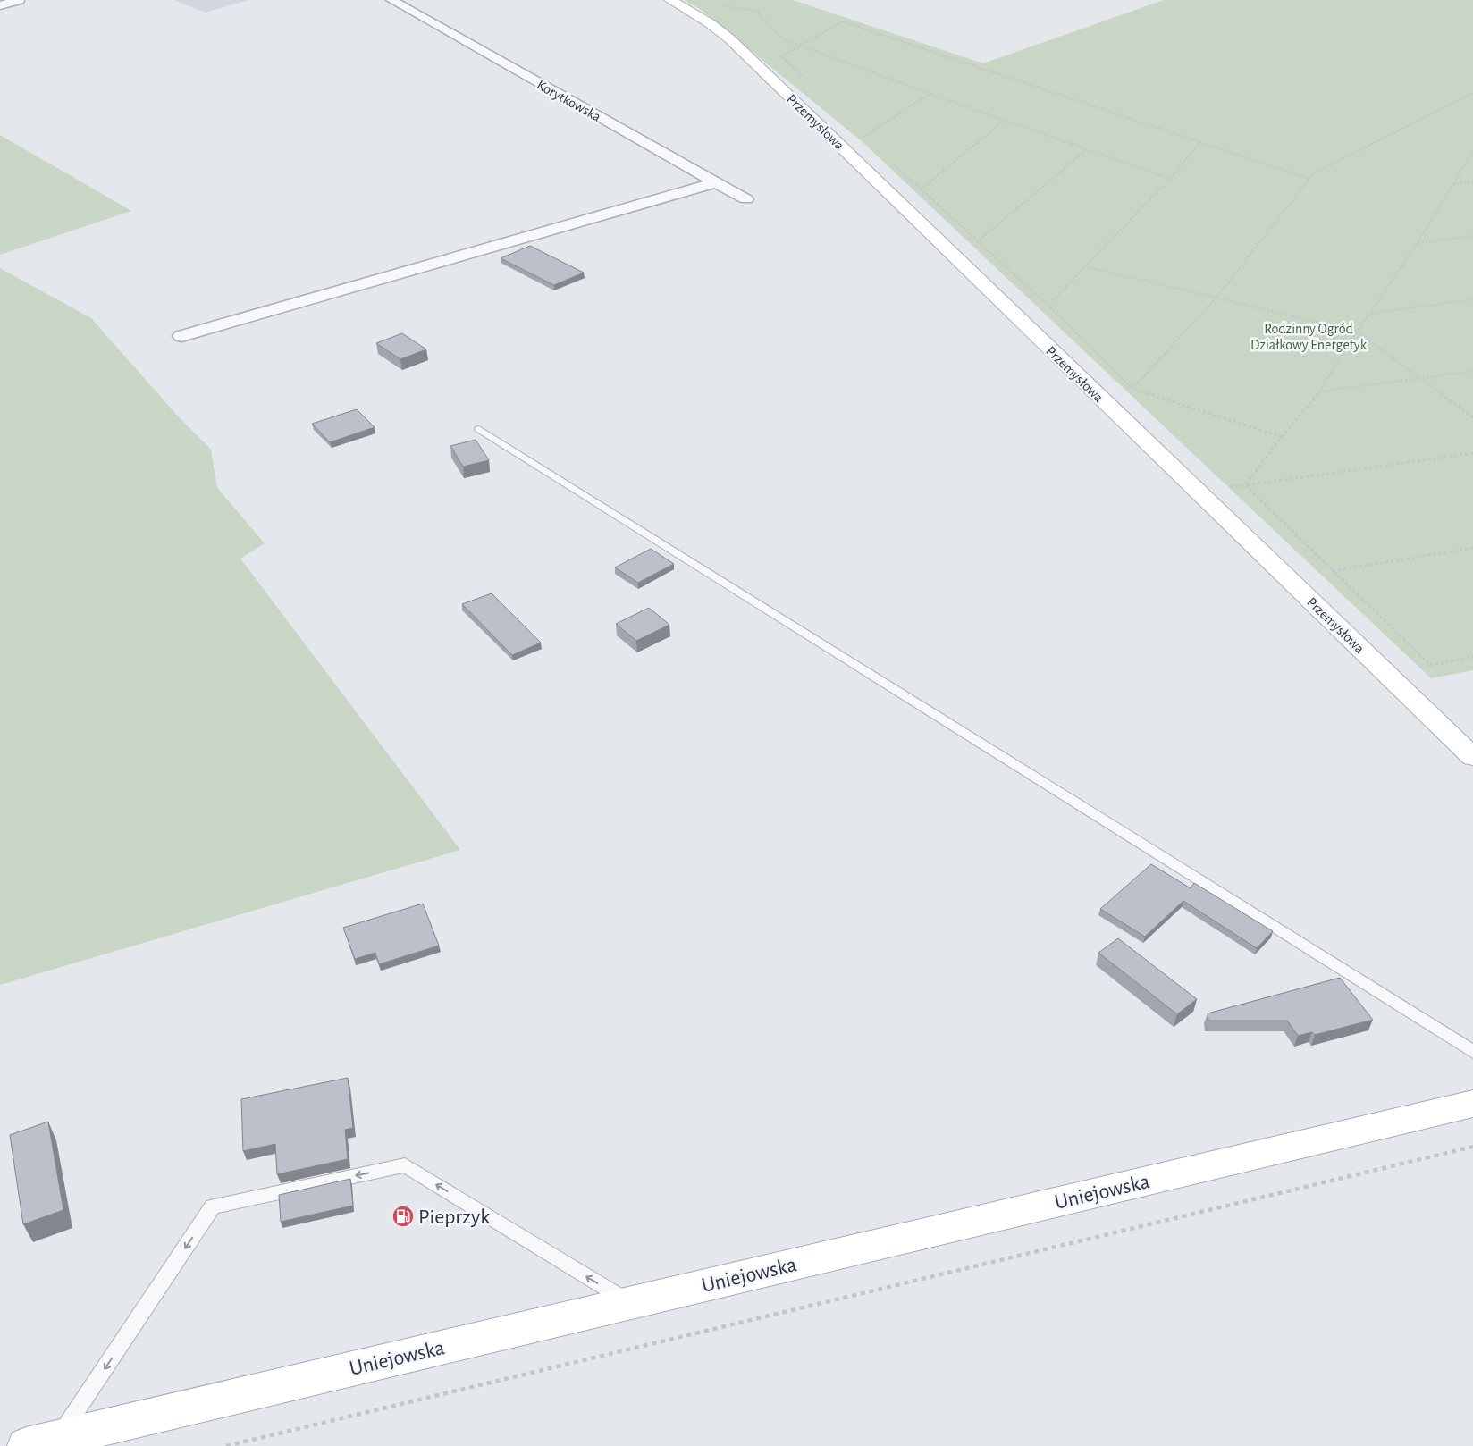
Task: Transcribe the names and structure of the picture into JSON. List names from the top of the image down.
{
  "streets": {
    "main road": ["Przemysłowa", "Uniejowska"],
    "street": ["Korytkowska"]
  },
  "parks": ["Rodzinny Ogród Działkowy Energetyk"],
  "places": {
    "fuel station": ["Pieprzyk"]
  }
}
